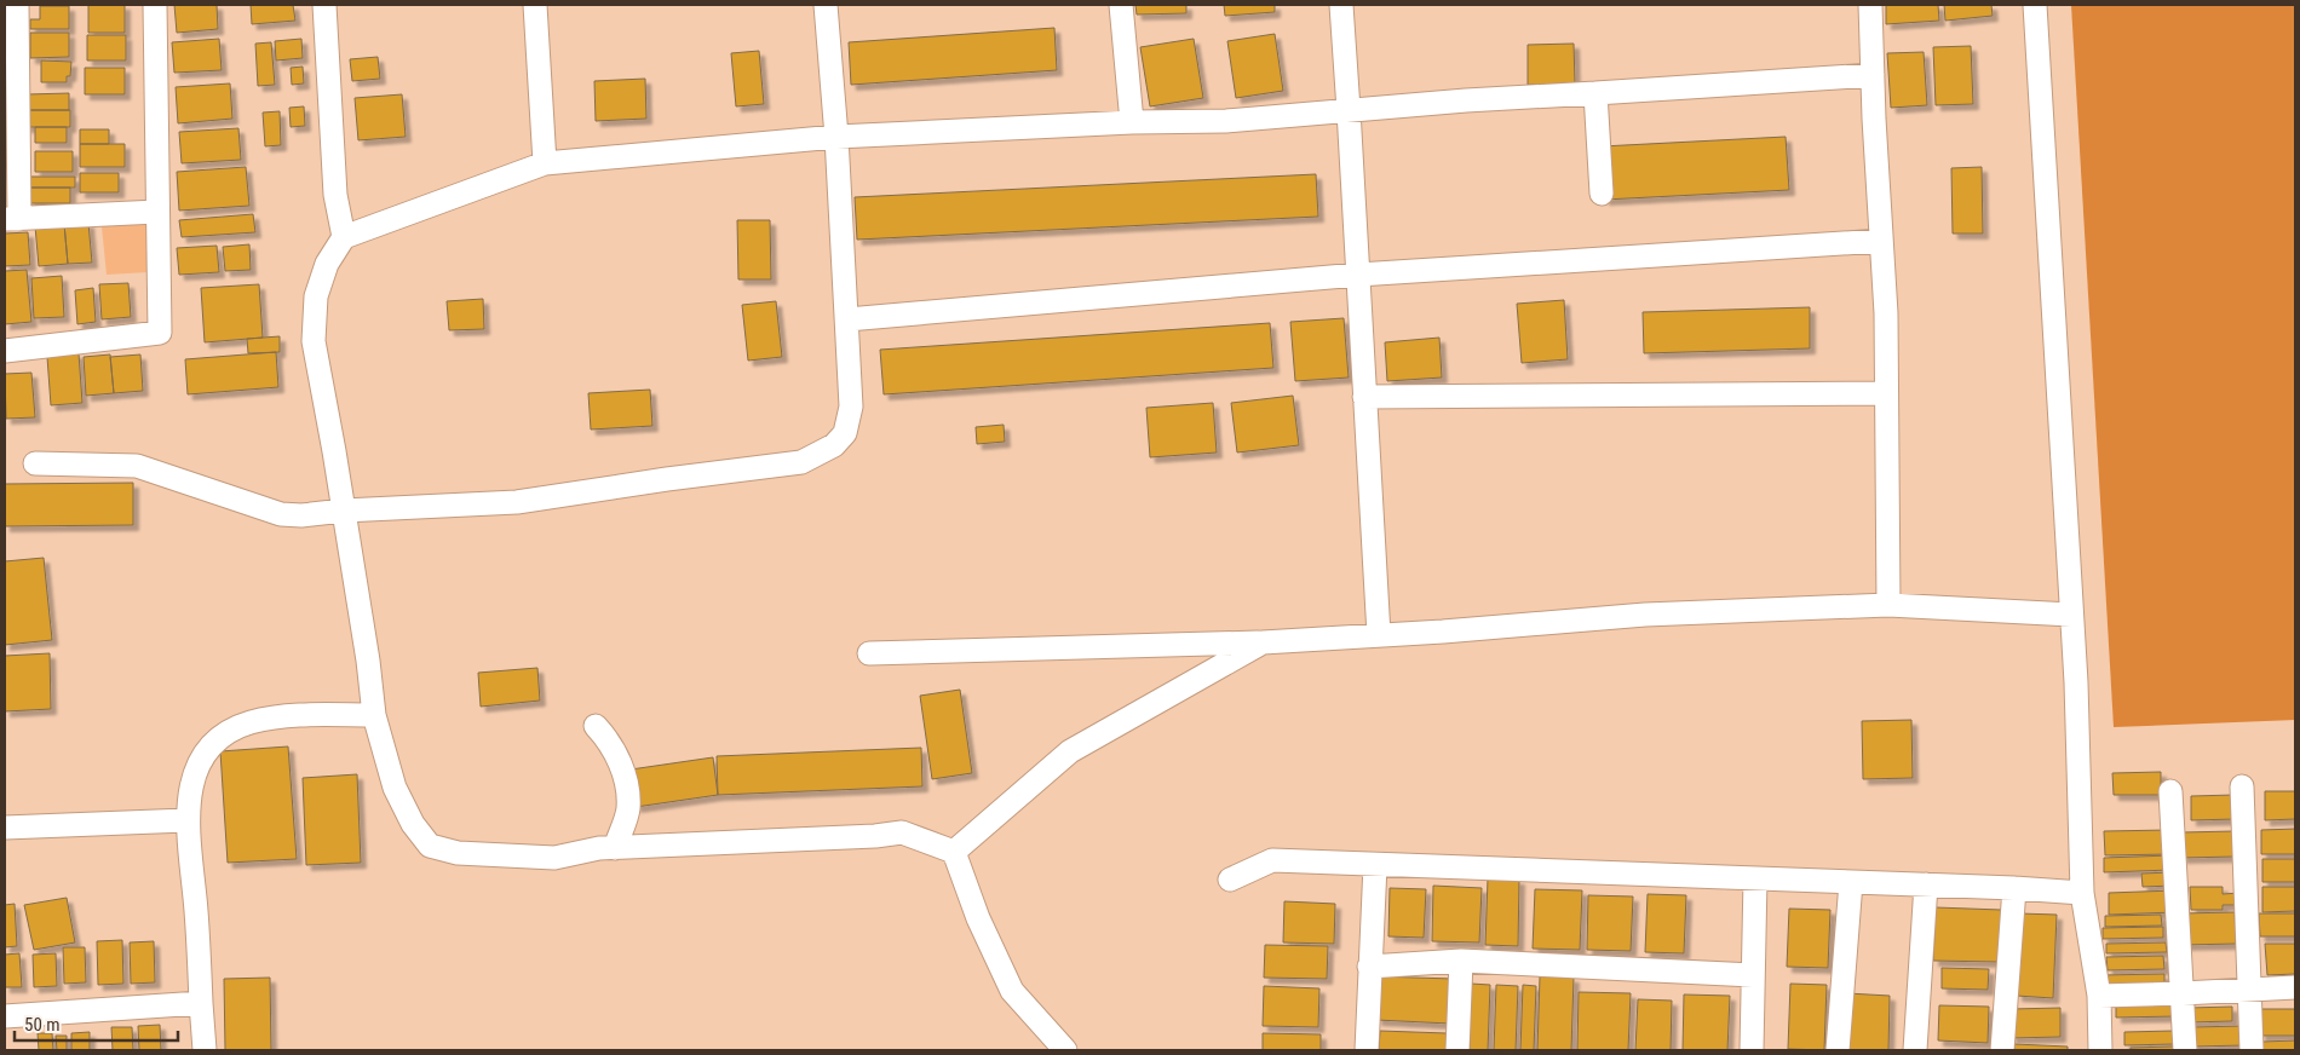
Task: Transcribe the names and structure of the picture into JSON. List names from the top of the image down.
{
  "scale_bar": "50 m"
}
